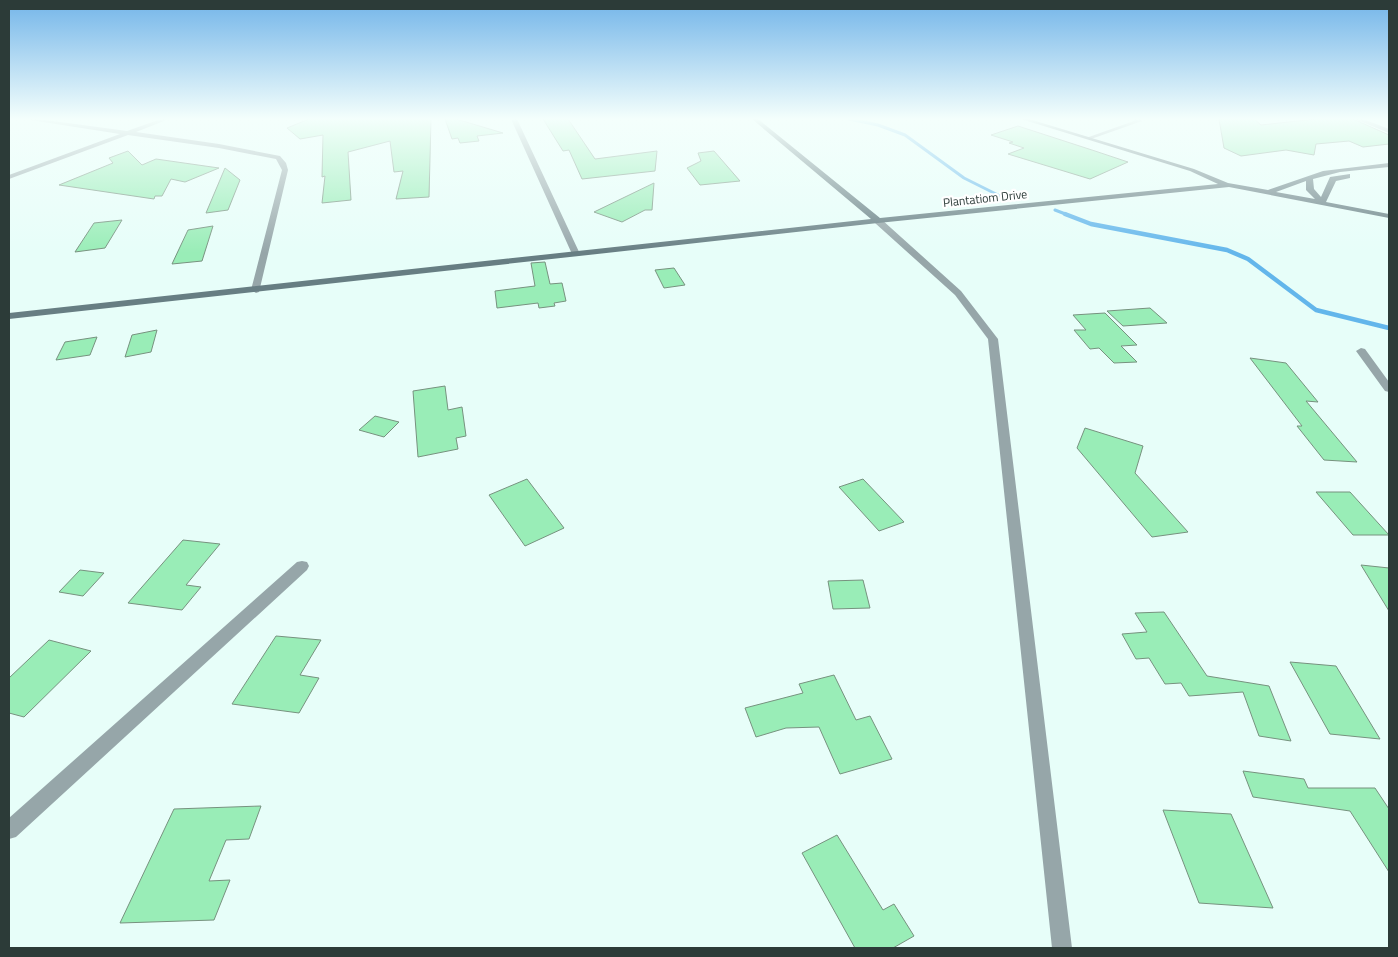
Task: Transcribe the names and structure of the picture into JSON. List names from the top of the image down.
{
  "streets": {
    "street": ["Plantatiom Drive"]
  }
}
